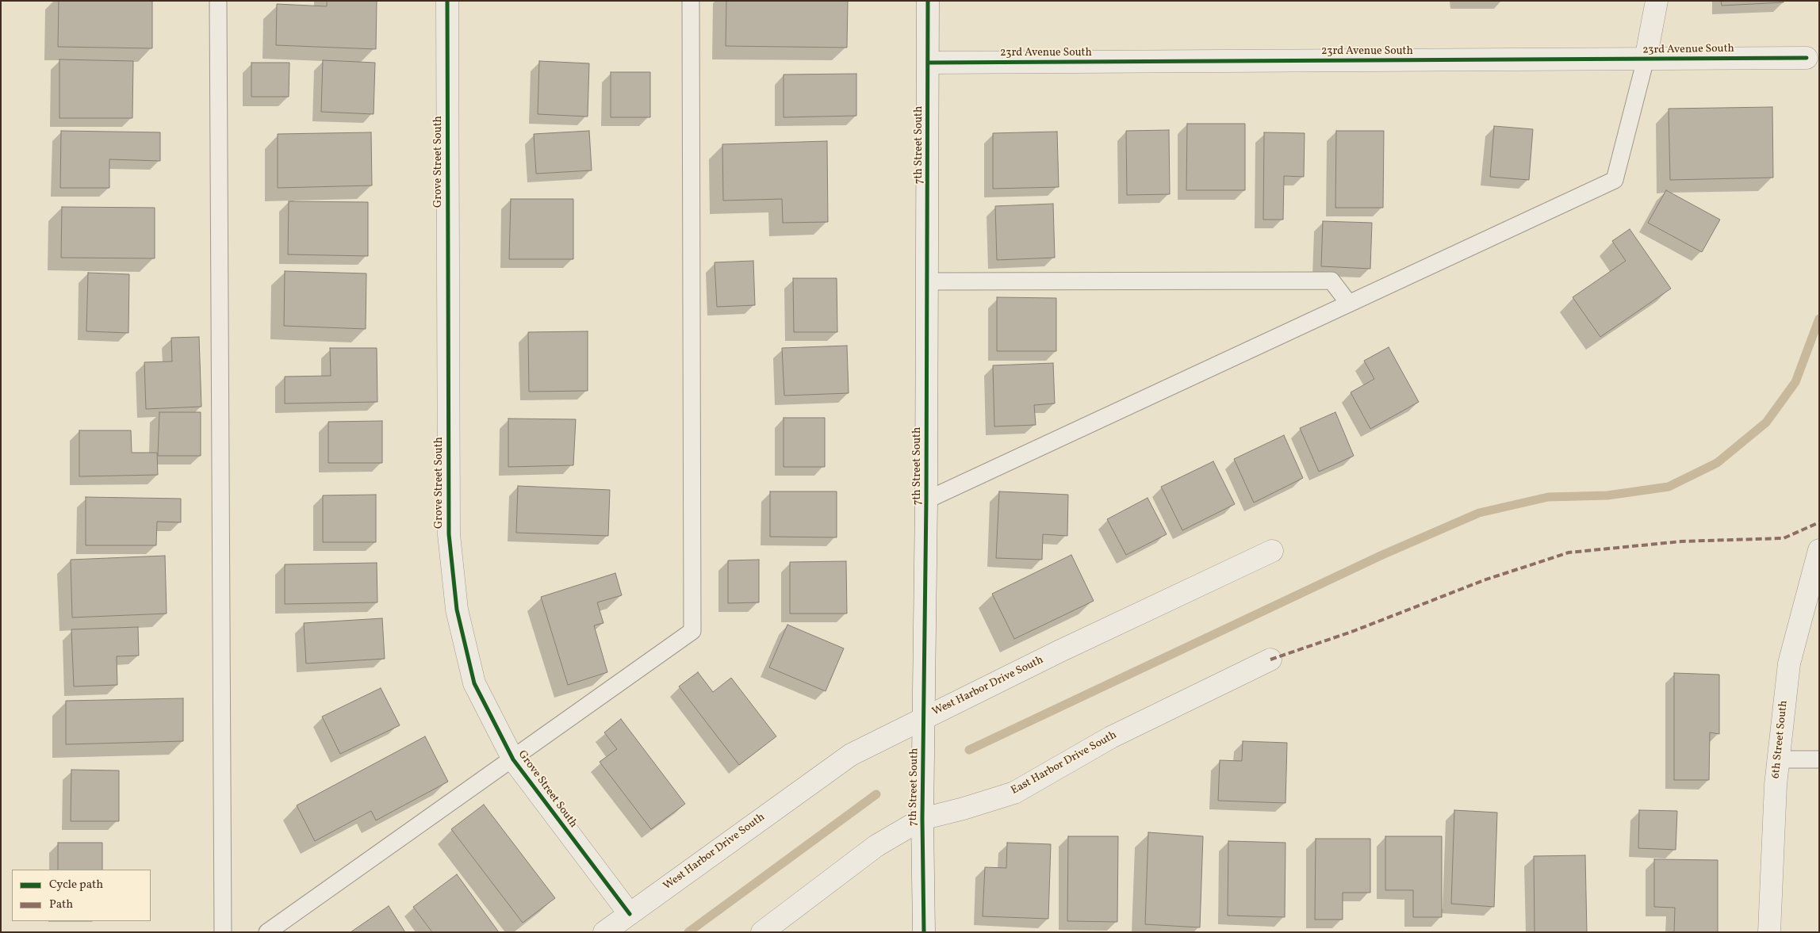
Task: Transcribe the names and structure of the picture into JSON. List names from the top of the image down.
{
  "streets": {
    "street": [
      "23rd Avenue South",
      "7th Street South",
      "Grove Street South",
      "West Harbor Drive South",
      "6th Street South",
      "East Harbor Drive South"
    ]
  },
  "crossings": [
    ["23rd Avenue South", "7th Street South"],
    ["7th Street South", "West Harbor Drive South"],
    ["7th Street South", "East Harbor Drive South"],
    ["Grove Street South", "West Harbor Drive South"]
  ],
  "legend": ["Cycle path", "Path"]
}
